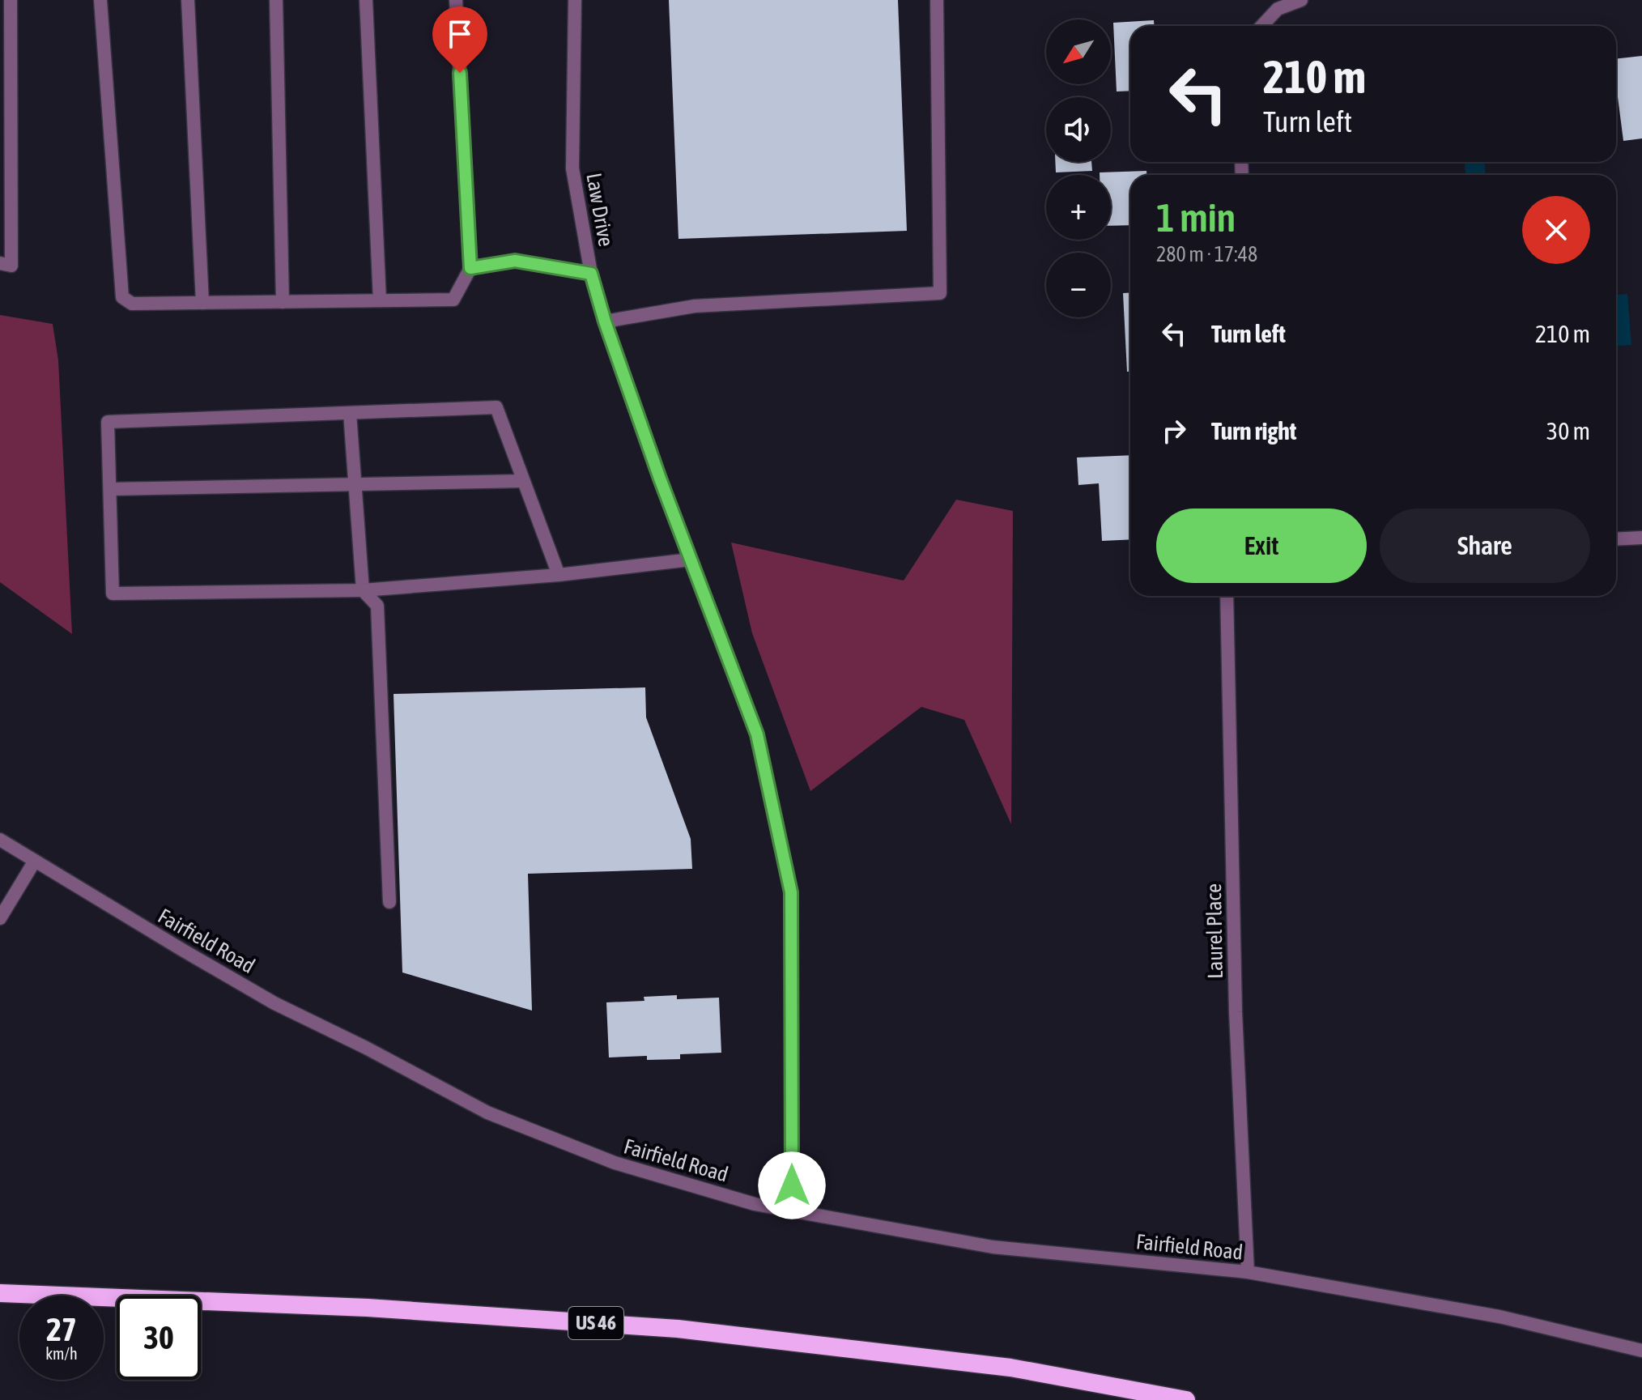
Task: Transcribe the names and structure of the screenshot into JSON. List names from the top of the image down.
{
  "streets": {
    "highway": ["US 46"],
    "street": ["Law Drive", "Laurel Place", "Fairfield Road"]
  },
  "crossings": [
    ["Law Drive", "Fairfield Road"],
    ["Laurel Place", "Fairfield Road"]
  ],
  "north": "bottom left",
  "page": {
    "map_buttons": ["+", "−"],
    "turn": ["210 m", "Turn left"],
    "heading": ["1 min", "280 m · 17:48"],
    "list": [
      {
        "name": "Turn left",
        "value": "210 m"
      },
      {
        "name": "Turn right",
        "value": "30 m"
      }
    ],
    "buttons": ["Exit", "Share"],
    "speed": "27 km/h",
    "limit": "30"
  }
}
